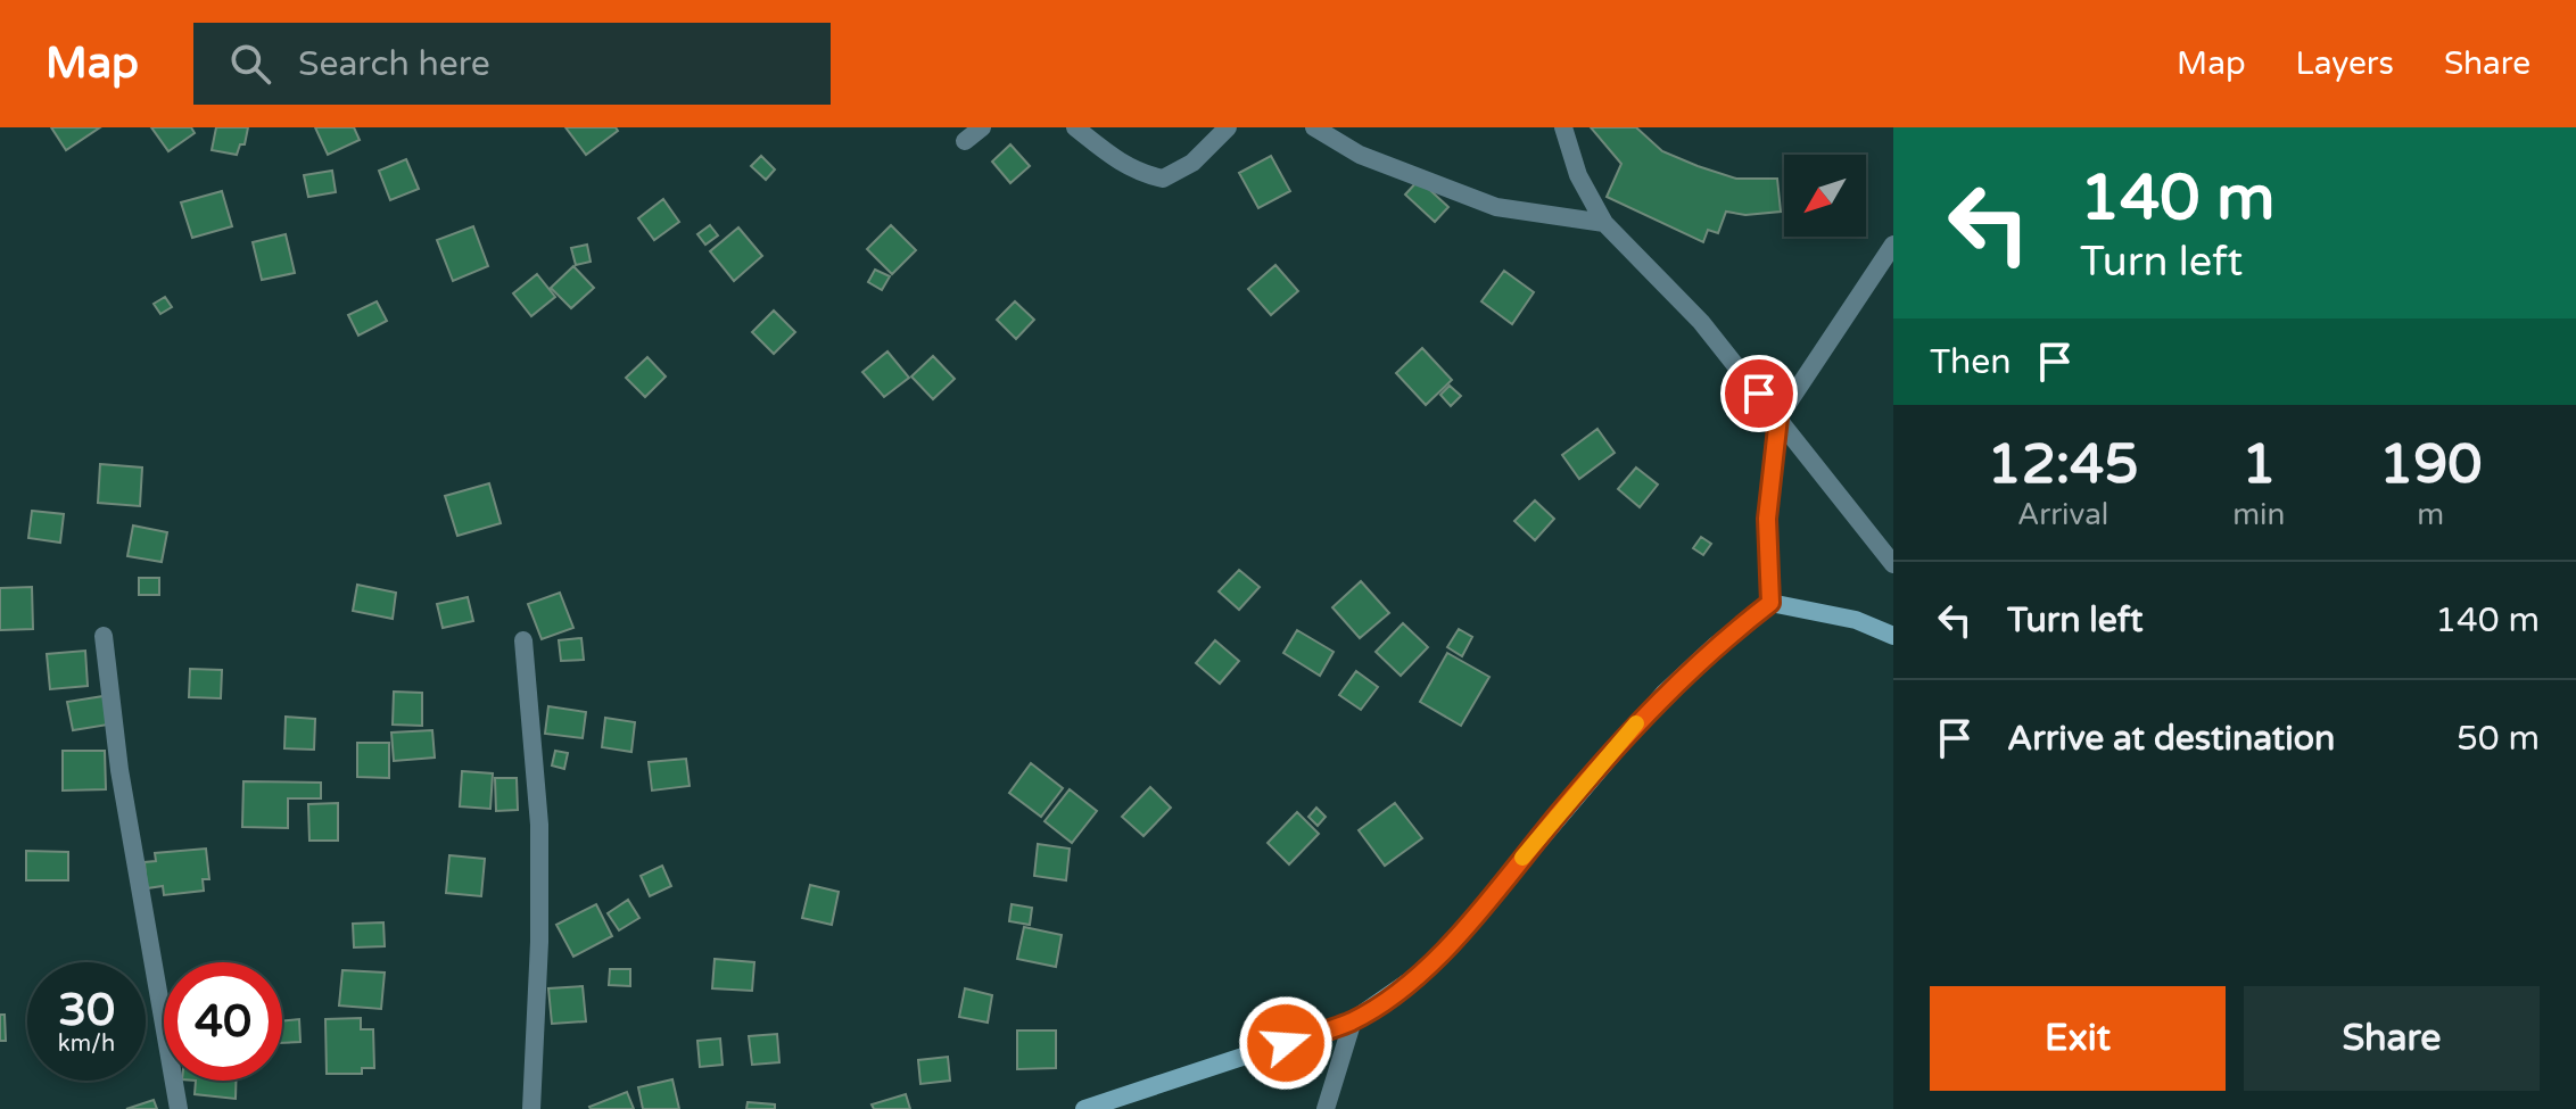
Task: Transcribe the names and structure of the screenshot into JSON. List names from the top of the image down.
{
  "north": "bottom left",
  "page": {
    "header": "Map",
    "search": "Search here",
    "nav": ["Map", "Layers", "Share"],
    "turn": ["140 m", "Turn left"],
    "then": "Then",
    "eta": [
      "12:45",
      "Arrival",
      "1",
      "min",
      "190",
      "m"
    ],
    "list": [
      {
        "name": "Turn left",
        "value": "140 m"
      },
      {
        "name": "Arrive at destination",
        "value": "50 m"
      }
    ],
    "speed": "30 km/h",
    "limit": "40",
    "buttons": ["Exit", "Share"]
  }
}
